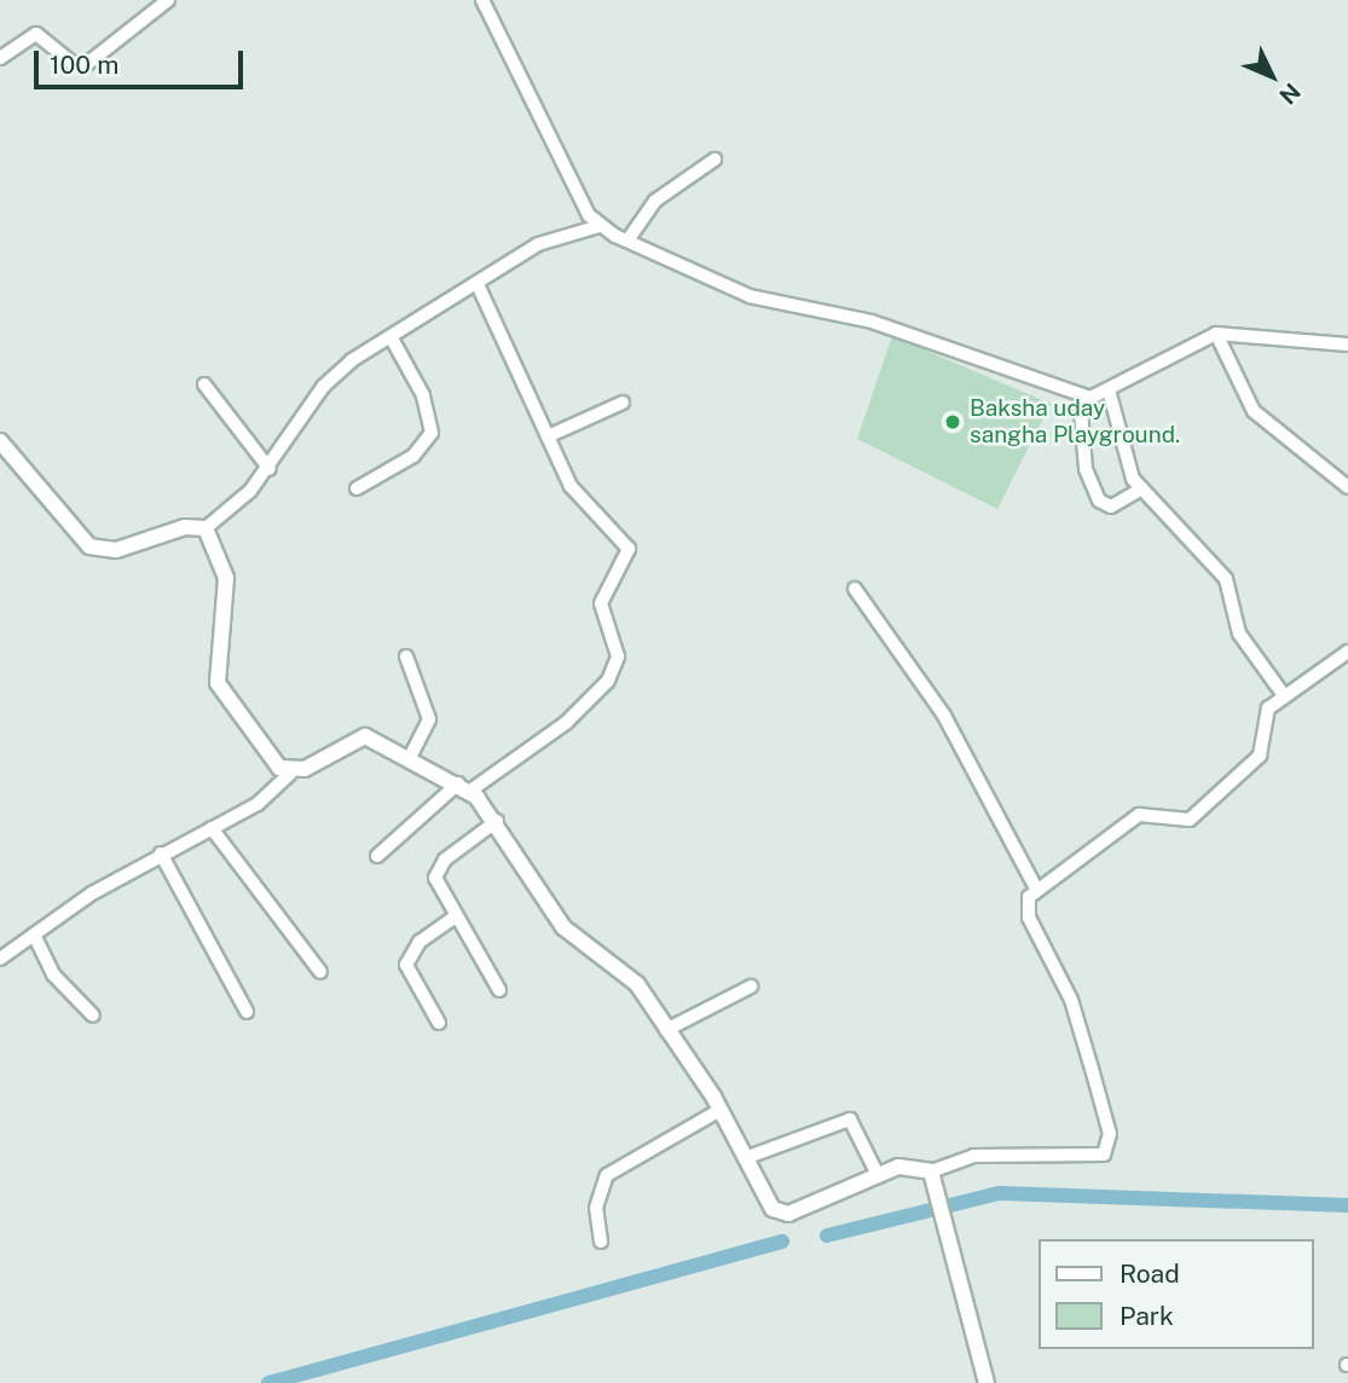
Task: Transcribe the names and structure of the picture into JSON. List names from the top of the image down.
{
  "places": ["Baksha uday sangha Playground."],
  "legend": ["Road", "Park"],
  "scale_bar": "100 m",
  "north": "bottom right"
}
